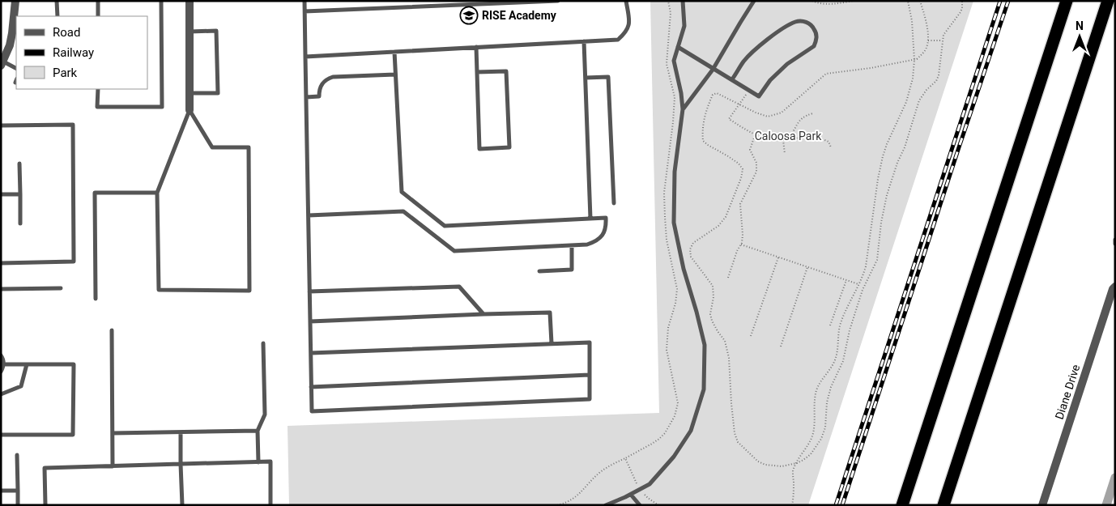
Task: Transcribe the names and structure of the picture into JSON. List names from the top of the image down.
{
  "streets": {
    "street": ["Diane Drive"]
  },
  "parks": ["Caloosa Park"],
  "places": {
    "school or university": ["RISE Academy"]
  },
  "legend": ["Road", "Railway", "Park"],
  "north": "top"
}
